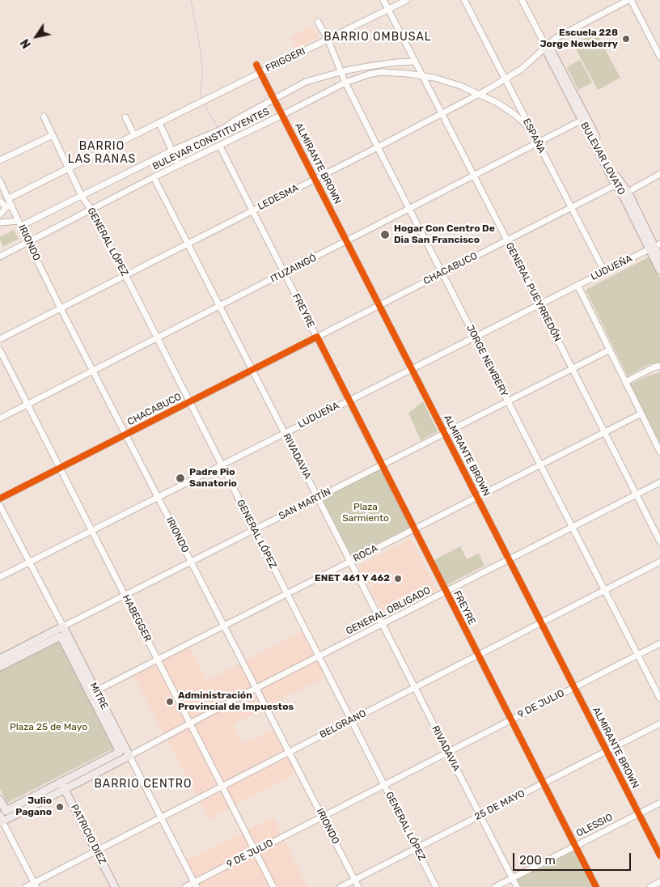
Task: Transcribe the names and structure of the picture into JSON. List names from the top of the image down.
{
  "streets": {
    "main road": [
      "BULEVAR LOVATO",
      "SAN MARTÍN",
      "GENERAL OBLIGADO",
      "MITRE",
      "PATRICIO DIEZ"
    ],
    "street": [
      "FRIGGERI",
      "ESPAÑA",
      "BULEVAR CONSTITUYENTES",
      "ALMIRANTE BROWN",
      "LEDESMA",
      "GENERAL LÓPEZ",
      "IRIONDO",
      "LUDUEÑA",
      "ITUZAINGÓ",
      "CHACABUCO",
      "GENERAL PUEYRREDÓN",
      "FREYRE",
      "JORGE NEWBERY",
      "RIVADAVIA",
      "ROCA",
      "HABEGGER",
      "9 DE JULIO",
      "BELGRANO",
      "25 DE MAYO",
      "OLESSIO"
    ]
  },
  "crossings": [
    ["FRIGGERI", "ALMIRANTE BROWN"],
    ["FRIGGERI", "GENERAL PUEYRREDÓN"],
    ["FRIGGERI", "JORGE NEWBERY"],
    ["ESPAÑA", "BULEVAR CONSTITUYENTES"],
    ["ESPAÑA", "LEDESMA"],
    ["ESPAÑA", "LUDUEÑA"],
    ["ESPAÑA", "ITUZAINGÓ"],
    ["ESPAÑA", "CHACABUCO"],
    ["BULEVAR CONSTITUYENTES", "ALMIRANTE BROWN"],
    ["BULEVAR CONSTITUYENTES", "LEDESMA"],
    ["BULEVAR CONSTITUYENTES", "GENERAL LÓPEZ"],
    ["BULEVAR CONSTITUYENTES", "IRIONDO"],
    ["BULEVAR CONSTITUYENTES", "GENERAL PUEYRREDÓN"],
    ["BULEVAR CONSTITUYENTES", "FREYRE"],
    ["BULEVAR CONSTITUYENTES", "JORGE NEWBERY"],
    ["BULEVAR CONSTITUYENTES", "RIVADAVIA"],
    ["BULEVAR LOVATO", "LEDESMA"],
    ["BULEVAR LOVATO", "LUDUEÑA"],
    ["BULEVAR LOVATO", "ITUZAINGÓ"],
    ["BULEVAR LOVATO", "CHACABUCO"],
    ["ALMIRANTE BROWN", "LEDESMA"],
    ["ALMIRANTE BROWN", "LUDUEÑA"],
    ["ALMIRANTE BROWN", "ITUZAINGÓ"],
    ["ALMIRANTE BROWN", "CHACABUCO"],
    ["ALMIRANTE BROWN", "SAN MARTÍN"],
    ["ALMIRANTE BROWN", "ROCA"],
    ["ALMIRANTE BROWN", "GENERAL OBLIGADO"],
    ["ALMIRANTE BROWN", "9 DE JULIO"],
    ["ALMIRANTE BROWN", "BELGRANO"],
    ["ALMIRANTE BROWN", "25 DE MAYO"],
    ["ALMIRANTE BROWN", "OLESSIO"],
    ["LEDESMA", "GENERAL LÓPEZ"],
    ["LEDESMA", "IRIONDO"],
    ["LEDESMA", "GENERAL PUEYRREDÓN"],
    ["LEDESMA", "FREYRE"],
    ["LEDESMA", "JORGE NEWBERY"],
    ["LEDESMA", "RIVADAVIA"],
    ["GENERAL LÓPEZ", "LUDUEÑA"],
    ["GENERAL LÓPEZ", "ITUZAINGÓ"],
    ["GENERAL LÓPEZ", "CHACABUCO"],
    ["GENERAL LÓPEZ", "SAN MARTÍN"],
    ["GENERAL LÓPEZ", "ROCA"],
    ["GENERAL LÓPEZ", "GENERAL OBLIGADO"],
    ["GENERAL LÓPEZ", "9 DE JULIO"],
    ["GENERAL LÓPEZ", "BELGRANO"],
    ["GENERAL LÓPEZ", "25 DE MAYO"],
    ["IRIONDO", "LUDUEÑA"],
    ["IRIONDO", "ITUZAINGÓ"],
    ["IRIONDO", "CHACABUCO"],
    ["IRIONDO", "SAN MARTÍN"],
    ["IRIONDO", "ROCA"],
    ["IRIONDO", "GENERAL OBLIGADO"],
    ["IRIONDO", "9 DE JULIO"],
    ["IRIONDO", "BELGRANO"],
    ["IRIONDO", "25 DE MAYO"],
    ["LUDUEÑA", "GENERAL PUEYRREDÓN"],
    ["LUDUEÑA", "FREYRE"],
    ["LUDUEÑA", "JORGE NEWBERY"],
    ["LUDUEÑA", "RIVADAVIA"],
    ["LUDUEÑA", "HABEGGER"],
    ["LUDUEÑA", "MITRE"],
    ["ITUZAINGÓ", "GENERAL PUEYRREDÓN"],
    ["ITUZAINGÓ", "FREYRE"],
    ["ITUZAINGÓ", "JORGE NEWBERY"],
    ["ITUZAINGÓ", "RIVADAVIA"],
    ["ITUZAINGÓ", "HABEGGER"],
    ["CHACABUCO", "GENERAL PUEYRREDÓN"],
    ["CHACABUCO", "FREYRE"],
    ["CHACABUCO", "JORGE NEWBERY"],
    ["CHACABUCO", "RIVADAVIA"],
    ["CHACABUCO", "HABEGGER"],
    ["GENERAL PUEYRREDÓN", "SAN MARTÍN"],
    ["GENERAL PUEYRREDÓN", "ROCA"],
    ["GENERAL PUEYRREDÓN", "GENERAL OBLIGADO"],
    ["FREYRE", "SAN MARTÍN"],
    ["FREYRE", "ROCA"],
    ["FREYRE", "GENERAL OBLIGADO"],
    ["FREYRE", "9 DE JULIO"],
    ["FREYRE", "BELGRANO"],
    ["FREYRE", "25 DE MAYO"],
    ["FREYRE", "OLESSIO"],
    ["JORGE NEWBERY", "SAN MARTÍN"],
    ["JORGE NEWBERY", "ROCA"],
    ["JORGE NEWBERY", "GENERAL OBLIGADO"],
    ["JORGE NEWBERY", "9 DE JULIO"],
    ["JORGE NEWBERY", "BELGRANO"],
    ["RIVADAVIA", "SAN MARTÍN"],
    ["RIVADAVIA", "ROCA"],
    ["RIVADAVIA", "GENERAL OBLIGADO"],
    ["RIVADAVIA", "9 DE JULIO"],
    ["RIVADAVIA", "BELGRANO"],
    ["RIVADAVIA", "25 DE MAYO"],
    ["RIVADAVIA", "OLESSIO"],
    ["SAN MARTÍN", "HABEGGER"],
    ["SAN MARTÍN", "MITRE"],
    ["ROCA", "HABEGGER"],
    ["ROCA", "MITRE"],
    ["GENERAL OBLIGADO", "HABEGGER"],
    ["GENERAL OBLIGADO", "MITRE"],
    ["GENERAL OBLIGADO", "PATRICIO DIEZ"],
    ["HABEGGER", "9 DE JULIO"],
    ["HABEGGER", "BELGRANO"],
    ["MITRE", "9 DE JULIO"],
    ["MITRE", "BELGRANO"],
    ["MITRE", "PATRICIO DIEZ"],
    ["BELGRANO", "PATRICIO DIEZ"]
  ],
  "districts": ["BARRIO OMBUSAL", "BARRIO LAS RANAS", "BARRIO CENTRO"],
  "parks": ["Plaza Sarmiento", "Plaza 25 de Mayo"],
  "places": [
    "Escuela 228 Jorge Newberry",
    "Hogar Con Centro De Dia San Francisco",
    "Padre Pio Sanatorio",
    "ENET 461 Y 462",
    "Administración Provincial de Impuestos",
    "Julio Pagano"
  ],
  "scale_bar": "200 m",
  "north": "bottom left"
}
